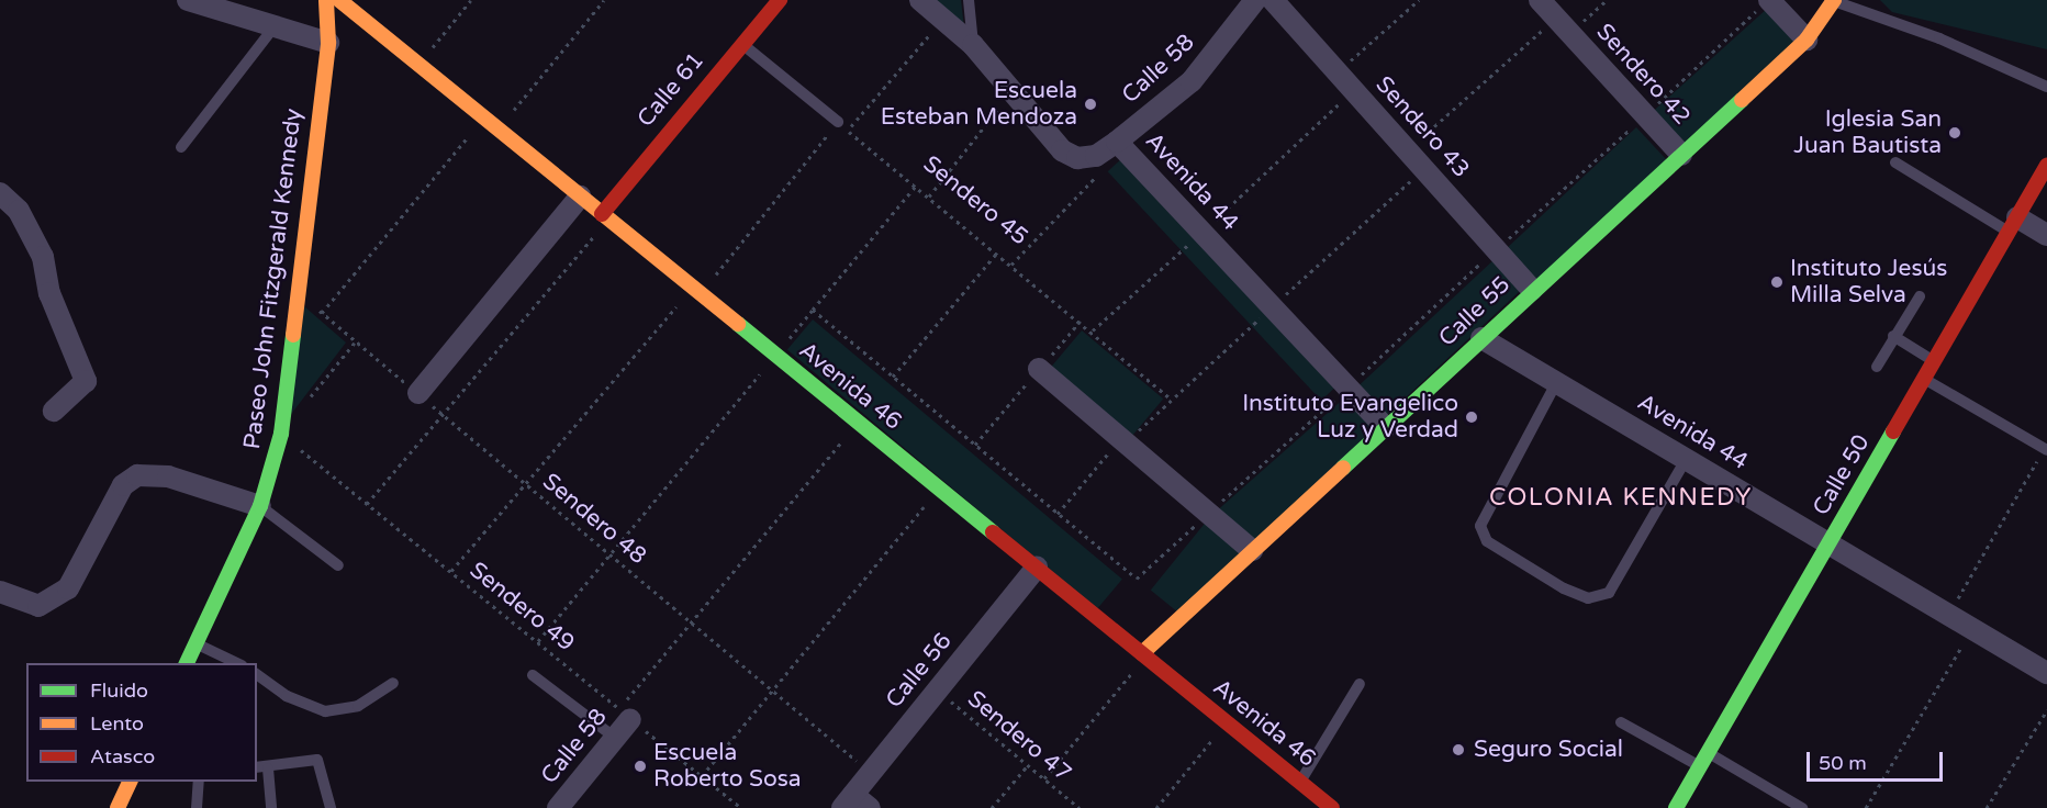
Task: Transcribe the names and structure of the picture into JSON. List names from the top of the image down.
{
  "streets": {
    "street": [
      "Calle 58",
      "Sendero 42",
      "Calle 61",
      "Sendero 43",
      "Avenida 44",
      "Paseo John Fitzgerald Kennedy",
      "Calle 55",
      "Avenida 46",
      "Calle 50",
      "Calle 56"
    ],
    "path": [
      "Sendero 45",
      "Sendero 48",
      "Sendero 49",
      "Sendero 47"
    ]
  },
  "crossings": [
    ["Calle 58", "Avenida 44"],
    ["Calle 58", "Sendero 49"],
    ["Sendero 42", "Calle 55"],
    ["Calle 61", "Avenida 46"],
    ["Sendero 43", "Calle 55"],
    ["Avenida 44", "Calle 55"],
    ["Avenida 44", "Calle 50"],
    ["Paseo John Fitzgerald Kennedy", "Sendero 48"],
    ["Paseo John Fitzgerald Kennedy", "Sendero 49"],
    ["Calle 55", "Avenida 46"],
    ["Avenida 46", "Calle 56"],
    ["Sendero 48", "Calle 56"],
    ["Calle 56", "Sendero 47"]
  ],
  "districts": ["COLONIA KENNEDY"],
  "places": [
    "Escuela Esteban Mendoza",
    "Iglesia San Juan Bautista",
    "Instituto Jesús Milla Selva",
    "Instituto Evangelico Luz y Verdad",
    "Seguro Social",
    "Escuela Roberto Sosa"
  ],
  "legend": ["Fluido", "Lento", "Atasco"],
  "scale_bar": "50 m"
}
